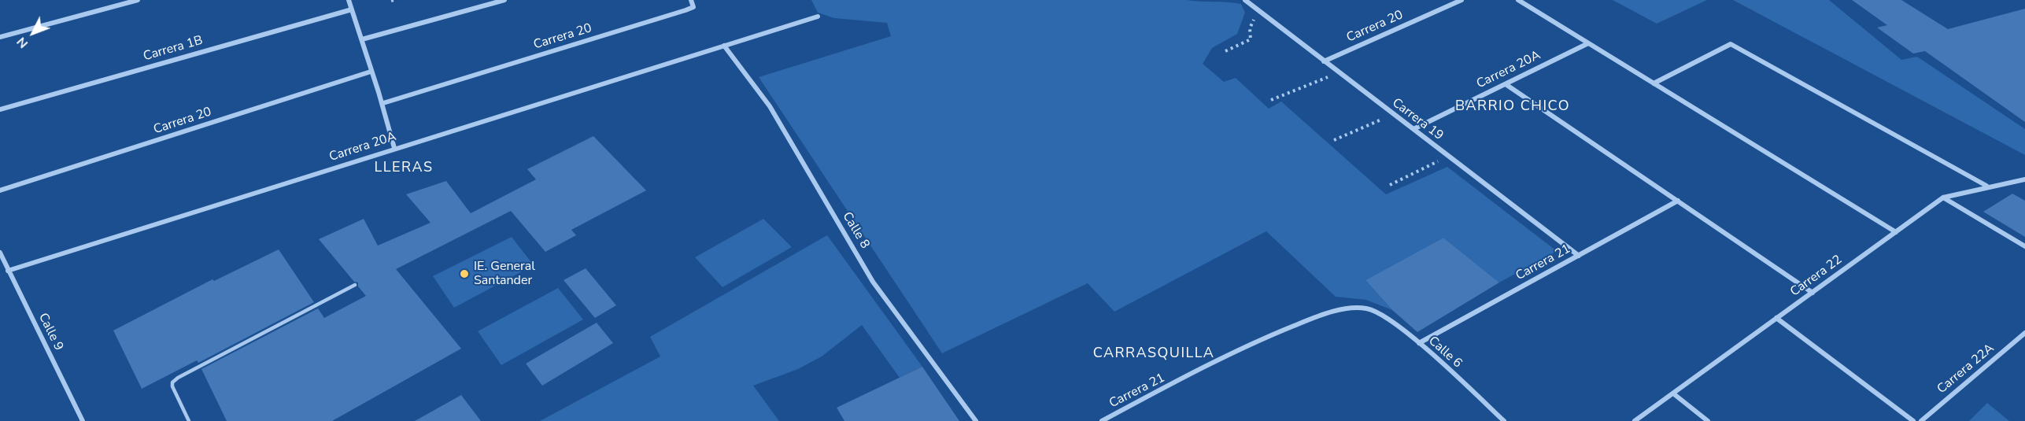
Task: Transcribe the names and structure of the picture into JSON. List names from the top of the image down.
{
  "streets": {
    "street": [
      "Carrera 20",
      "Carrera 1B",
      "Carrera 20A",
      "Carrera 19",
      "Calle 8",
      "Carrera 21",
      "Carrera 22",
      "Calle 9",
      "Calle 6",
      "Carrera 22A"
    ]
  },
  "crossings": [
    ["Carrera 20", "Carrera 19"],
    ["Carrera 20A", "Carrera 19"],
    ["Carrera 20A", "Calle 8"],
    ["Carrera 20A", "Calle 9"],
    ["Carrera 19", "Carrera 21"],
    ["Carrera 21", "Calle 6"]
  ],
  "districts": ["BARRIO CHICO", "LLERAS", "CARRASQUILLA"],
  "places": ["IE. General Santander"],
  "north": "bottom left"
}
